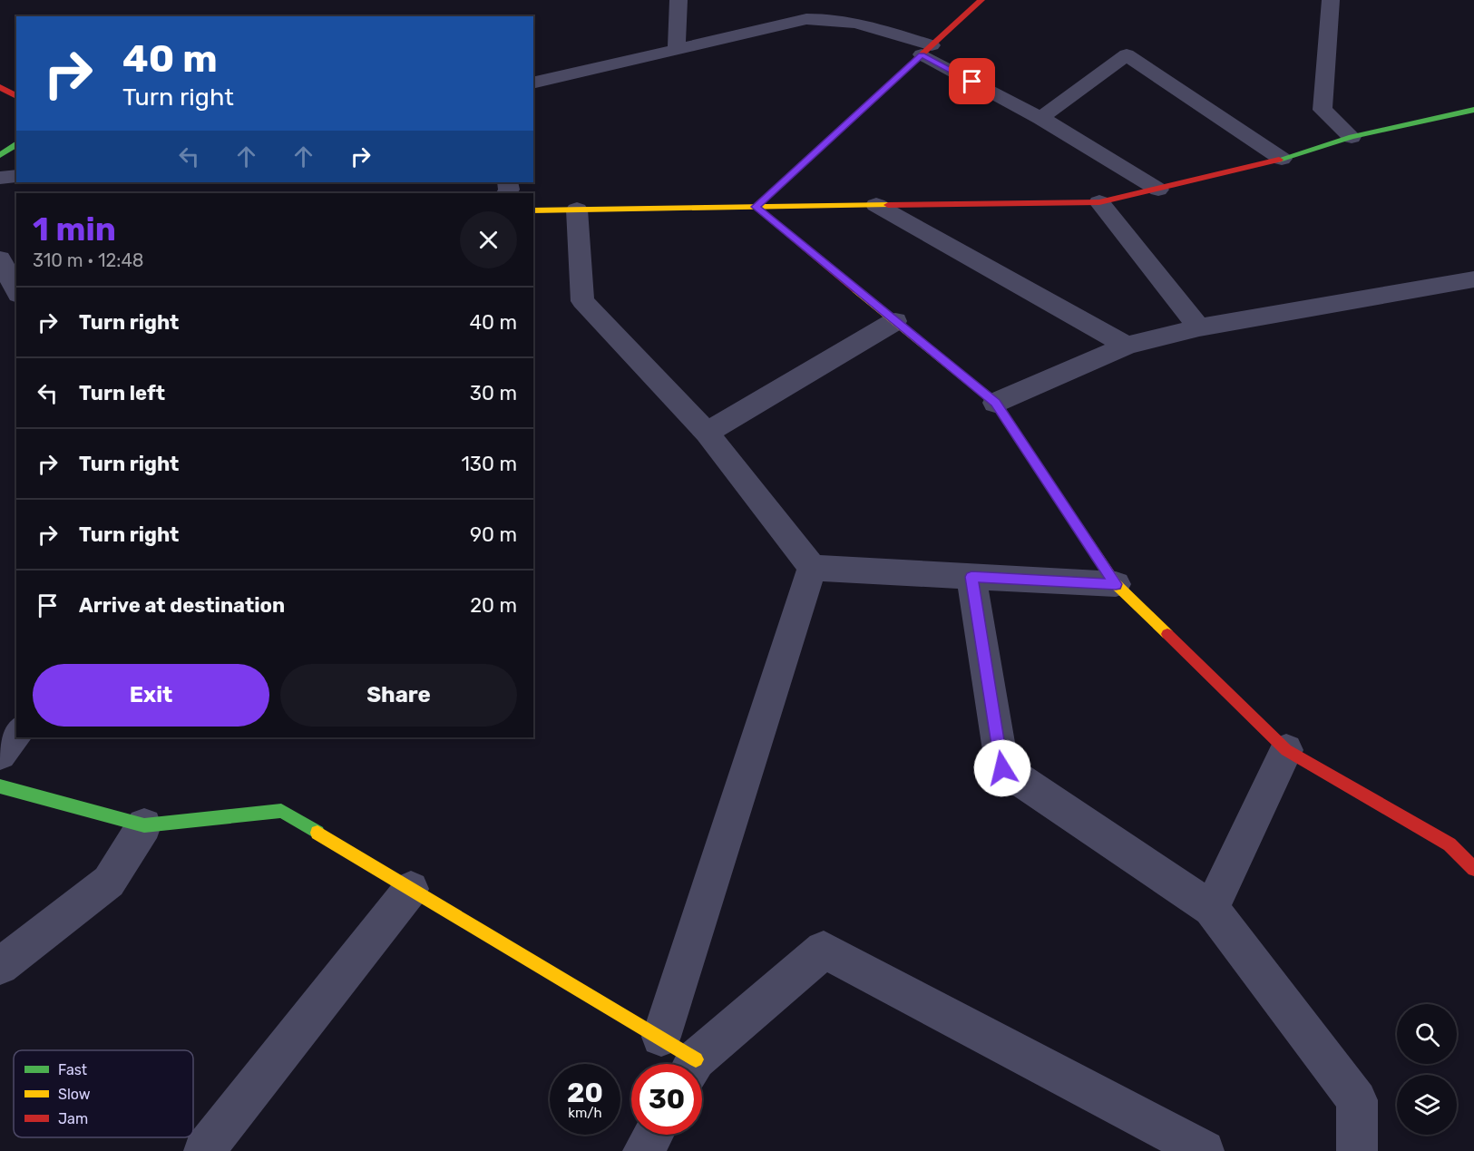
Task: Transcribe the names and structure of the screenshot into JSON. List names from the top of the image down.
{
  "legend": ["Fast", "Slow", "Jam"],
  "page": {
    "turn": ["40 m", "Turn right"],
    "heading": ["1 min", "310 m · 12:48"],
    "list": [
      {
        "name": "Turn right",
        "value": "40 m"
      },
      {
        "name": "Turn left",
        "value": "30 m"
      },
      {
        "name": "Turn right",
        "value": "130 m"
      },
      {
        "name": "Turn right",
        "value": "90 m"
      },
      {
        "name": "Arrive at destination",
        "value": "20 m"
      }
    ],
    "buttons": ["Exit", "Share"],
    "speed": "20 km/h",
    "limit": "30"
  }
}
